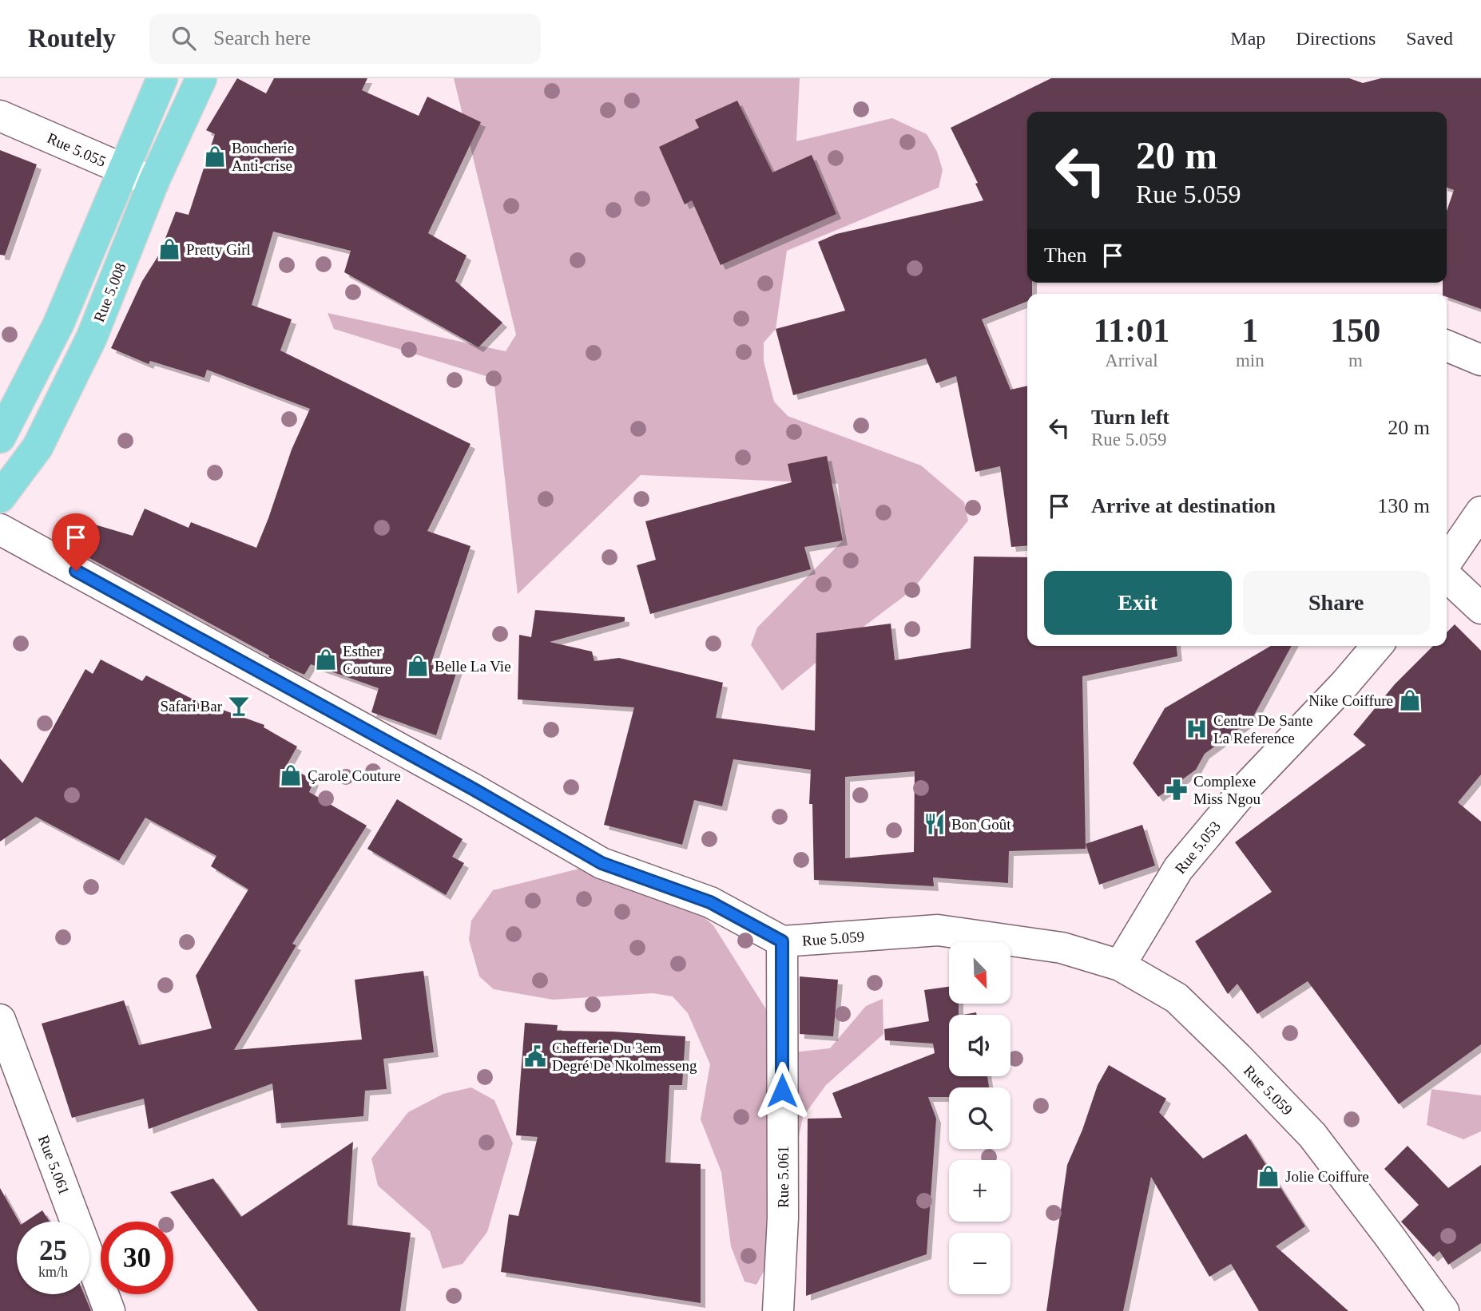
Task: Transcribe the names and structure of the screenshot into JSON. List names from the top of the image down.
{
  "streets": {
    "main road": ["Rue 5.008"],
    "street": [
      "Rue 5.055",
      "Rue 5.053",
      "Rue 5.059",
      "Rue 5.061"
    ]
  },
  "crossings": [
    ["Rue 5.055", "Rue 5.008"],
    ["Rue 5.053", "Rue 5.059"],
    ["Rue 5.059", "Rue 5.061"]
  ],
  "places": {
    "shop": [
      "Boucherie Anti-crise",
      "Pretty Girl",
      "Esther Couture",
      "Belle La Vie",
      "Nike Coiffure",
      "Çarole Couture",
      "Jolie Coiffure"
    ],
    "bar": ["Safari Bar"],
    "hospital": ["Centre De Sante La Reference"],
    "pharmacy": ["Complexe Miss Ngou"],
    "restaurant": ["Bon Goût"],
    "public building": ["Chefferie Du 3em Degré De Nkolmesseng"]
  },
  "north": "bottom right",
  "page": {
    "header": "Routely",
    "search": "Search here",
    "nav": ["Map", "Directions", "Saved"],
    "turn": ["20 m", "Rue 5.059"],
    "then": "Then",
    "eta": [
      "11:01",
      "Arrival",
      "1",
      "min",
      "150",
      "m"
    ],
    "list": [
      {
        "name": "Turn left",
        "note": "Rue 5.059",
        "value": "20 m"
      },
      {
        "name": "Arrive at destination",
        "value": "130 m"
      }
    ],
    "buttons": ["Exit", "Share"],
    "map_buttons": ["+", "−"],
    "speed": "25 km/h",
    "limit": "30"
  }
}
